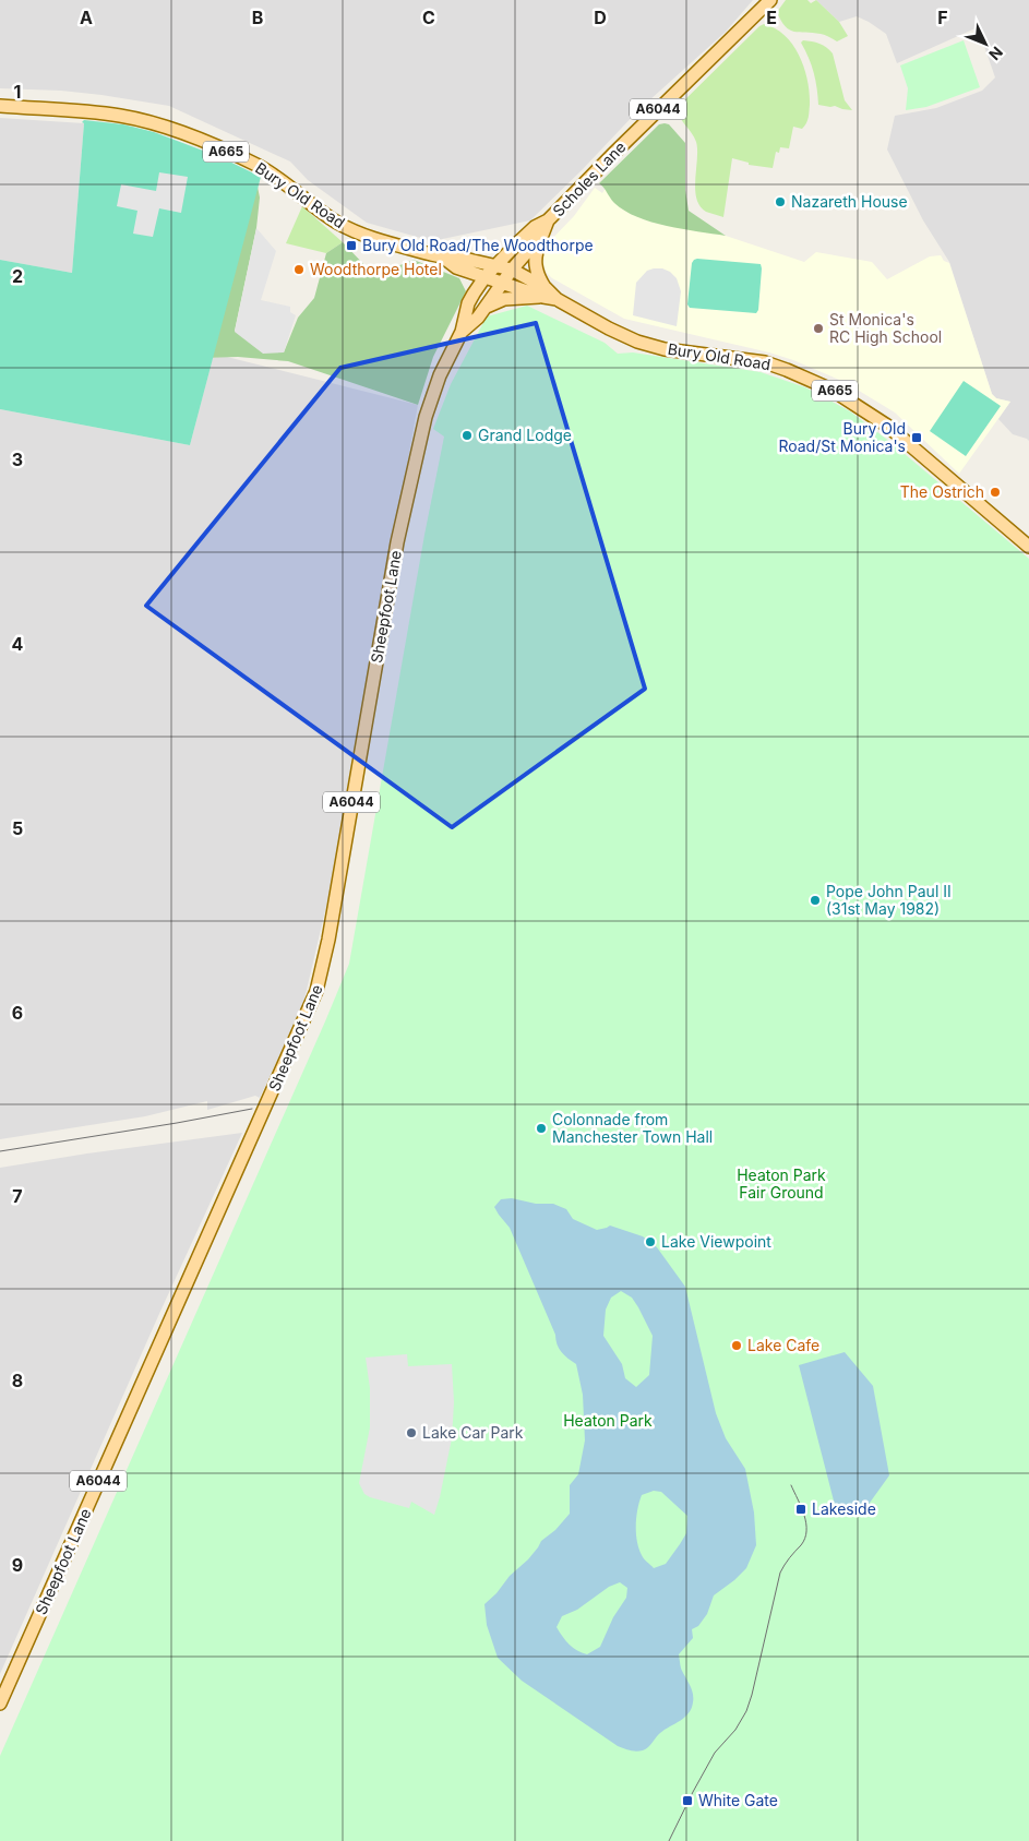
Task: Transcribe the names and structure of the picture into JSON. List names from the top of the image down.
{
  "streets": {
    "main road": [
      "A6044",
      "A665",
      "Scholes Lane",
      "Bury Old Road",
      "Sheepfoot Lane"
    ]
  },
  "crossings": [
    ["Scholes Lane", "Bury Old Road"],
    ["Scholes Lane", "Sheepfoot Lane"],
    ["Bury Old Road", "Sheepfoot Lane"]
  ],
  "parks": ["Heaton Park Fair Ground", "Heaton Park"],
  "places": {
    "other": [
      "Nazareth House",
      "Woodthorpe Hotel",
      "St Monica's RC High School",
      "Grand Lodge",
      "The Ostrich",
      "Pope John Paul II (31st May 1982)",
      "Colonnade from Manchester Town Hall",
      "Lake Viewpoint",
      "Lake Cafe",
      "Lake Car Park"
    ],
    "transit": [
      "Bury Old Road/The Woodthorpe",
      "Bury Old Road/St Monica's",
      "Lakeside",
      "White Gate"
    ]
  },
  "north": "bottom right",
  "grid": {
    "columns": [
      "A",
      "B",
      "C",
      "D",
      "E",
      "F"
    ],
    "rows": [
      "1",
      "2",
      "3",
      "4",
      "5",
      "6",
      "7",
      "8",
      "9"
    ]
  }
}
